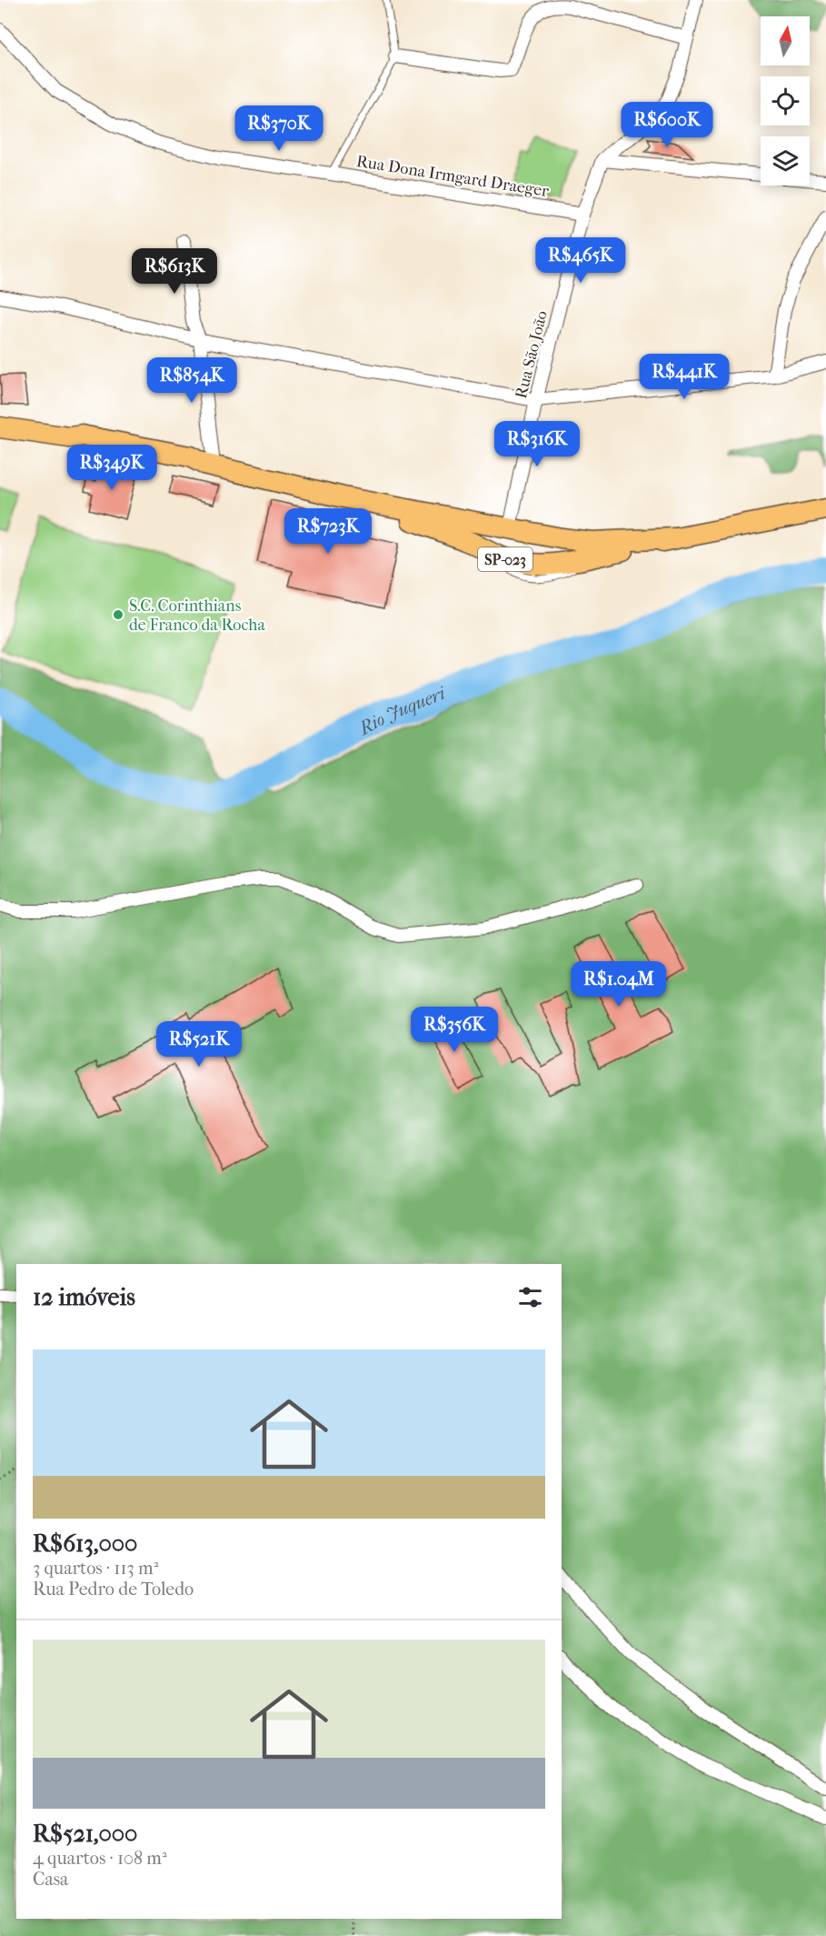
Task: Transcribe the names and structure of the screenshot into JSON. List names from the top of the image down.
{
  "streets": {
    "main road": ["SP-023"],
    "street": ["Rua Dona Irmgard Draeger", "Rua São João"]
  },
  "crossings": [
    ["Rua Dona Irmgard Draeger", "Rua São João"],
    ["Rua São João", "SP-023"]
  ],
  "water": ["Rio Juqueri"],
  "places": ["S.C. Corinthians de Franco da Rocha"],
  "north": "top",
  "page": {
    "price": [
      "R$600K",
      "R$370K",
      "R$465K",
      "R$613K",
      "R$441K",
      "R$854K",
      "R$316K",
      "R$349K",
      "R$723K",
      "R$1.04M",
      "R$356K",
      "R$521K"
    ],
    "heading": "12 imóveis",
    "list": [
      {
        "name": "R$613,000",
        "note": "3 quartos · 113 m² · Rua Pedro de Toledo"
      },
      {
        "name": "R$521,000",
        "note": "4 quartos · 108 m² · Casa"
      }
    ]
  }
}
